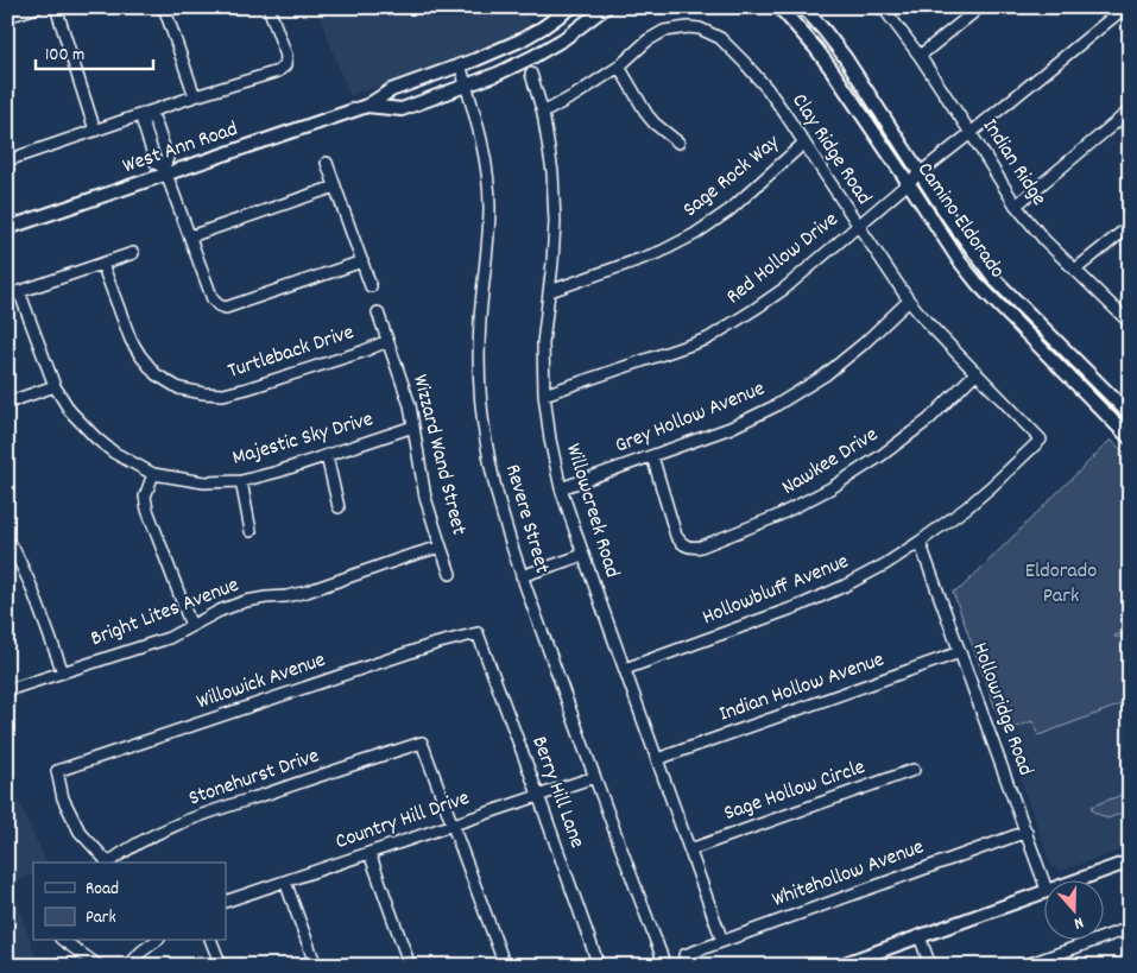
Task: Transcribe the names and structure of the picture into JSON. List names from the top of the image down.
{
  "streets": {
    "main road": ["West Ann Road", "Camino Eldorado"],
    "street": [
      "Clay Ridge Road",
      "Indian Ridge",
      "Sage Rock Way",
      "Red Hollow Drive",
      "Turtleback Drive",
      "Grey Hollow Avenue",
      "Majestic Sky Drive",
      "Wizzard Wand Street",
      "Nawkee Drive",
      "Willowcreek Road",
      "Revere Street",
      "Hollowbluff Avenue",
      "Bright Lites Avenue",
      "Willowick Avenue",
      "Indian Hollow Avenue",
      "Hollowridge Road",
      "Stonehurst Drive",
      "Sage Hollow Circle",
      "Berry Hill Lane",
      "Country Hill Drive",
      "Whitehollow Avenue"
    ]
  },
  "crossings": [
    ["West Ann Road", "Revere Street"],
    ["Clay Ridge Road", "Sage Rock Way"],
    ["Clay Ridge Road", "Red Hollow Drive"],
    ["Clay Ridge Road", "Grey Hollow Avenue"],
    ["Clay Ridge Road", "Nawkee Drive"],
    ["Clay Ridge Road", "Willowcreek Road"],
    ["Clay Ridge Road", "Hollowbluff Avenue"],
    ["Indian Ridge", "Red Hollow Drive"],
    ["Sage Rock Way", "Willowcreek Road"],
    ["Camino Eldorado", "Red Hollow Drive"],
    ["Red Hollow Drive", "Willowcreek Road"],
    ["Turtleback Drive", "Wizzard Wand Street"],
    ["Grey Hollow Avenue", "Nawkee Drive"],
    ["Grey Hollow Avenue", "Willowcreek Road"],
    ["Majestic Sky Drive", "Wizzard Wand Street"],
    ["Wizzard Wand Street", "Bright Lites Avenue"],
    ["Willowcreek Road", "Hollowbluff Avenue"],
    ["Willowcreek Road", "Indian Hollow Avenue"],
    ["Willowcreek Road", "Sage Hollow Circle"],
    ["Willowcreek Road", "Whitehollow Avenue"],
    ["Revere Street", "Country Hill Drive"],
    ["Hollowbluff Avenue", "Hollowridge Road"],
    ["Willowick Avenue", "Berry Hill Lane"],
    ["Indian Hollow Avenue", "Hollowridge Road"],
    ["Hollowridge Road", "Whitehollow Avenue"],
    ["Stonehurst Drive", "Country Hill Drive"],
    ["Berry Hill Lane", "Country Hill Drive"]
  ],
  "parks": ["Eldorado Park"],
  "legend": ["Road", "Park"],
  "scale_bar": "100 m",
  "north": "bottom"
}
